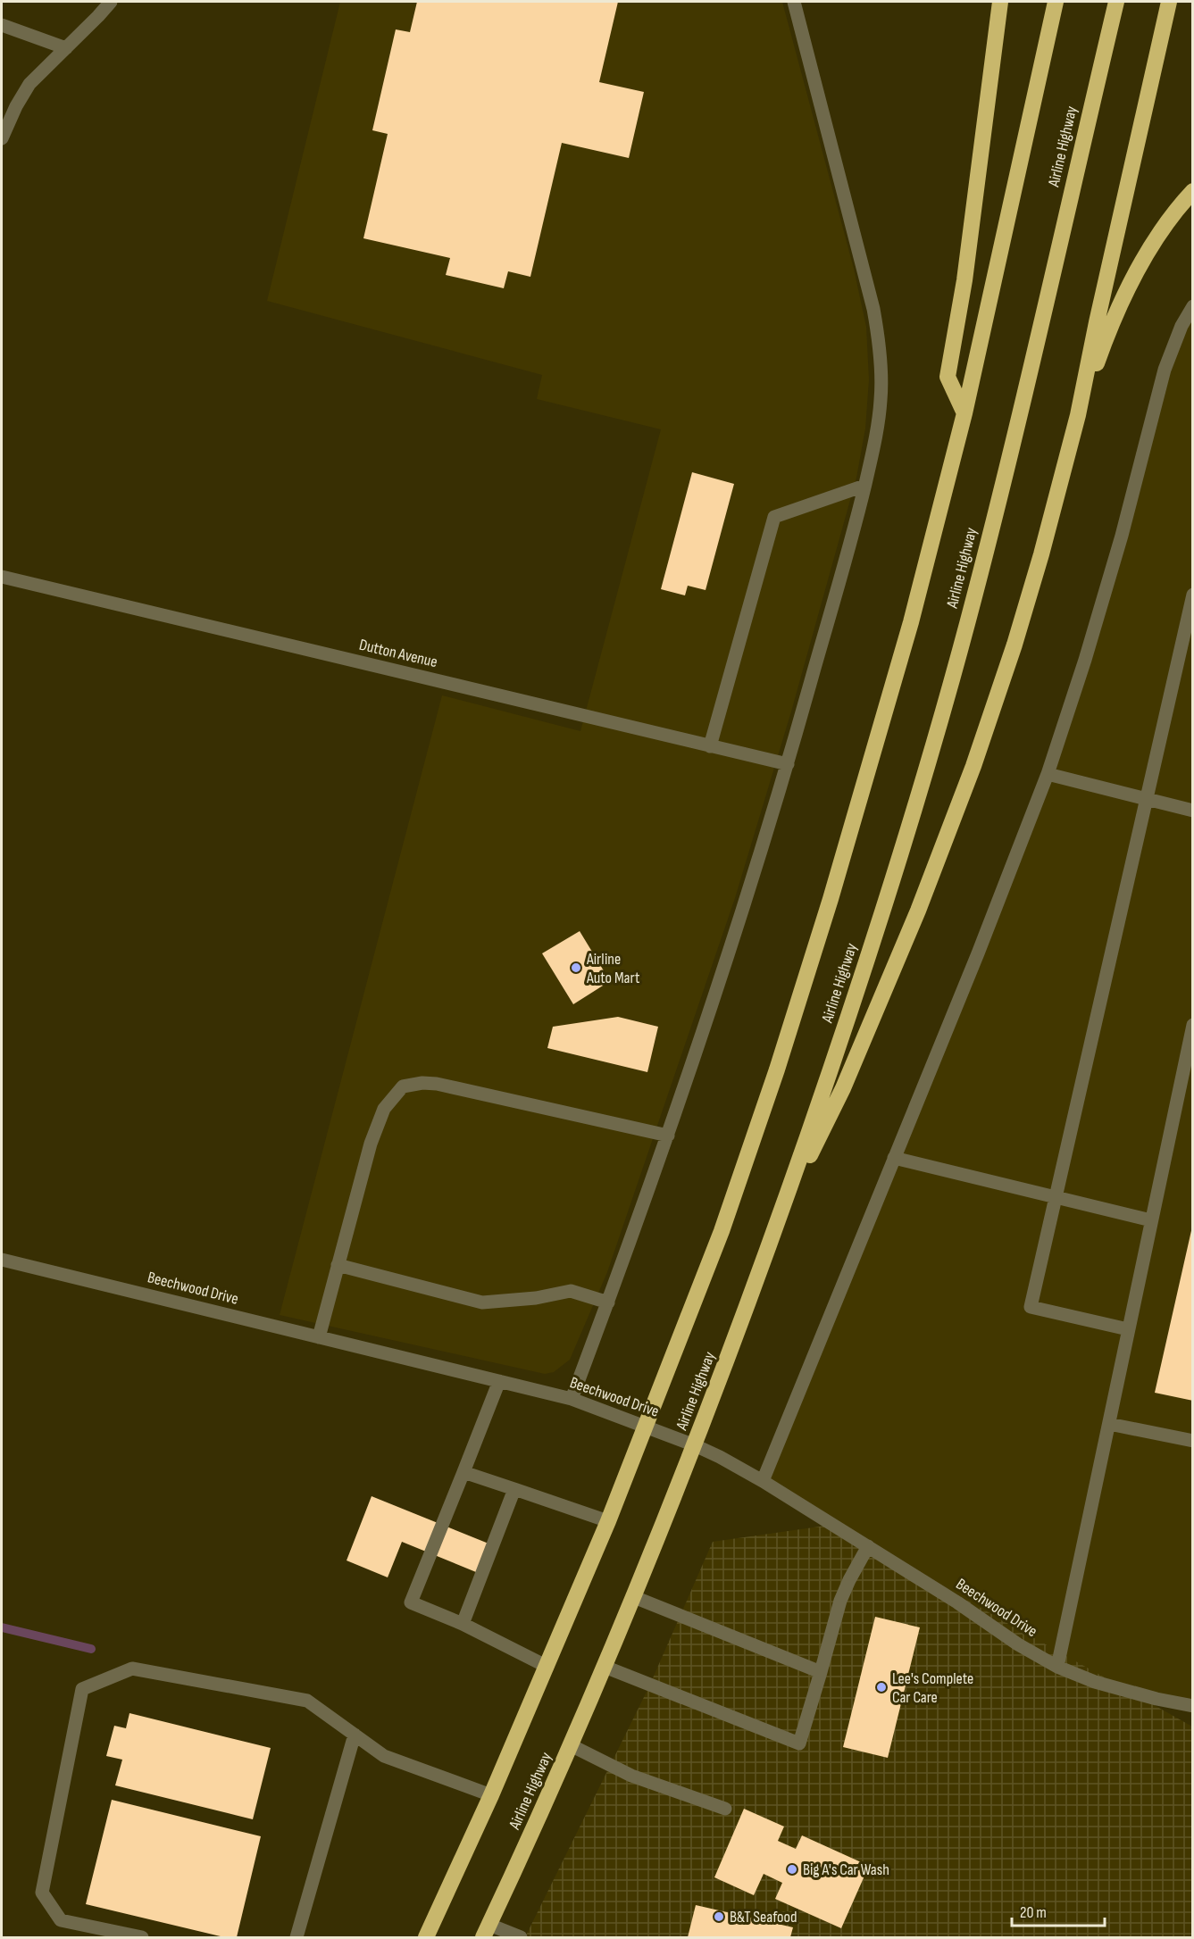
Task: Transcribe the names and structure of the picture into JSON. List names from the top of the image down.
{
  "streets": {
    "highway": ["Airline Highway"],
    "street": ["Dutton Avenue", "Beechwood Drive"]
  },
  "crossings": [
    ["Airline Highway", "Beechwood Drive"]
  ],
  "places": [
    "Airline Auto Mart",
    "Lee's Complete Car Care",
    "Big A's Car Wash",
    "B&T Seafood"
  ],
  "scale_bar": "20 m"
}
